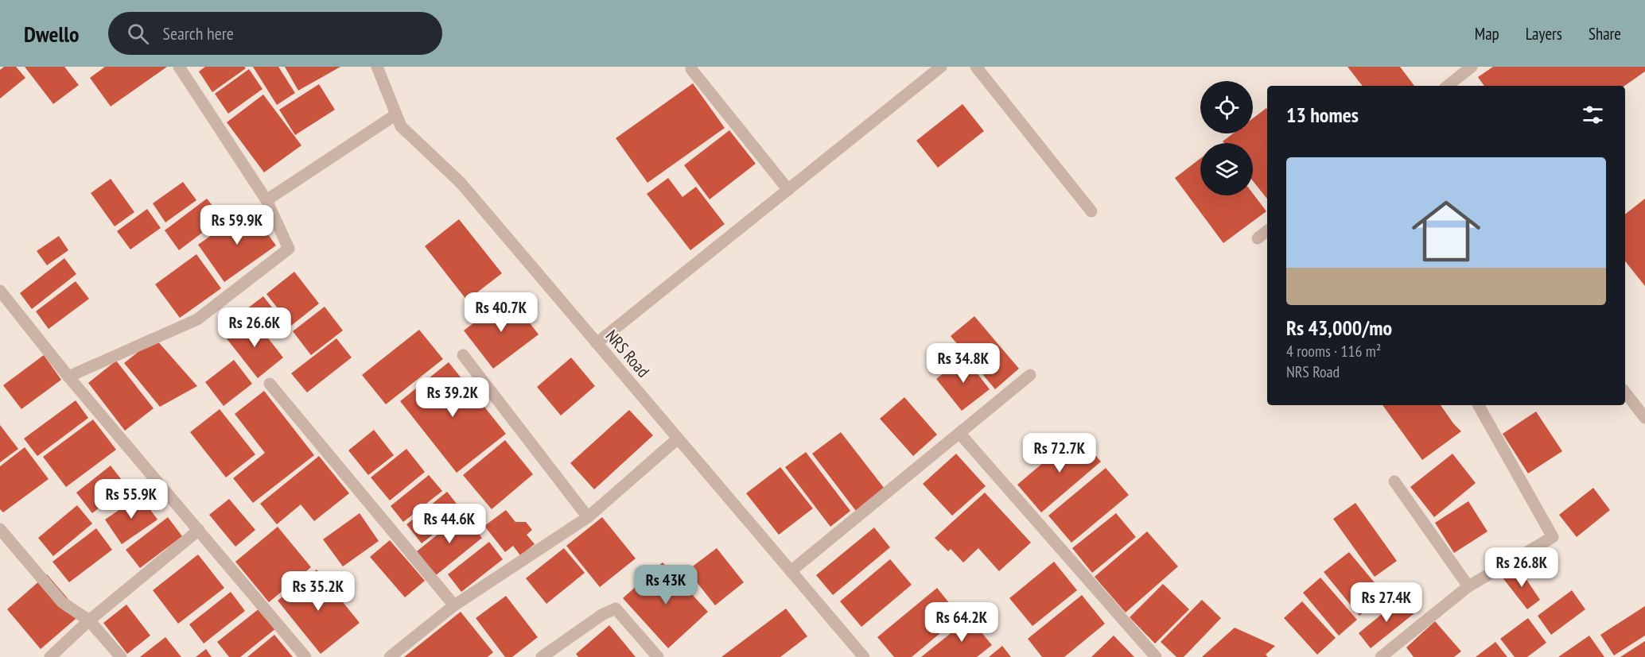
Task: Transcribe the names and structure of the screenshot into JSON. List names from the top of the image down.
{
  "streets": {
    "street": ["NRS Road"]
  },
  "page": {
    "header": "Dwello",
    "search": "Search here",
    "nav": ["Map", "Layers", "Share"],
    "heading": "13 homes",
    "list": [
      {
        "name": "Rs 43,000/mo",
        "note": "4 rooms · 116 m² · NRS Road"
      }
    ],
    "price": [
      "Rs 59.9K",
      "Rs 40.7K",
      "Rs 26.6K",
      "Rs 34.8K",
      "Rs 39.2K",
      "Rs 72.7K",
      "Rs 55.9K",
      "Rs 44.6K",
      "Rs 26.8K",
      "Rs 43K",
      "Rs 35.2K",
      "Rs 27.4K",
      "Rs 64.2K"
    ]
  }
}
